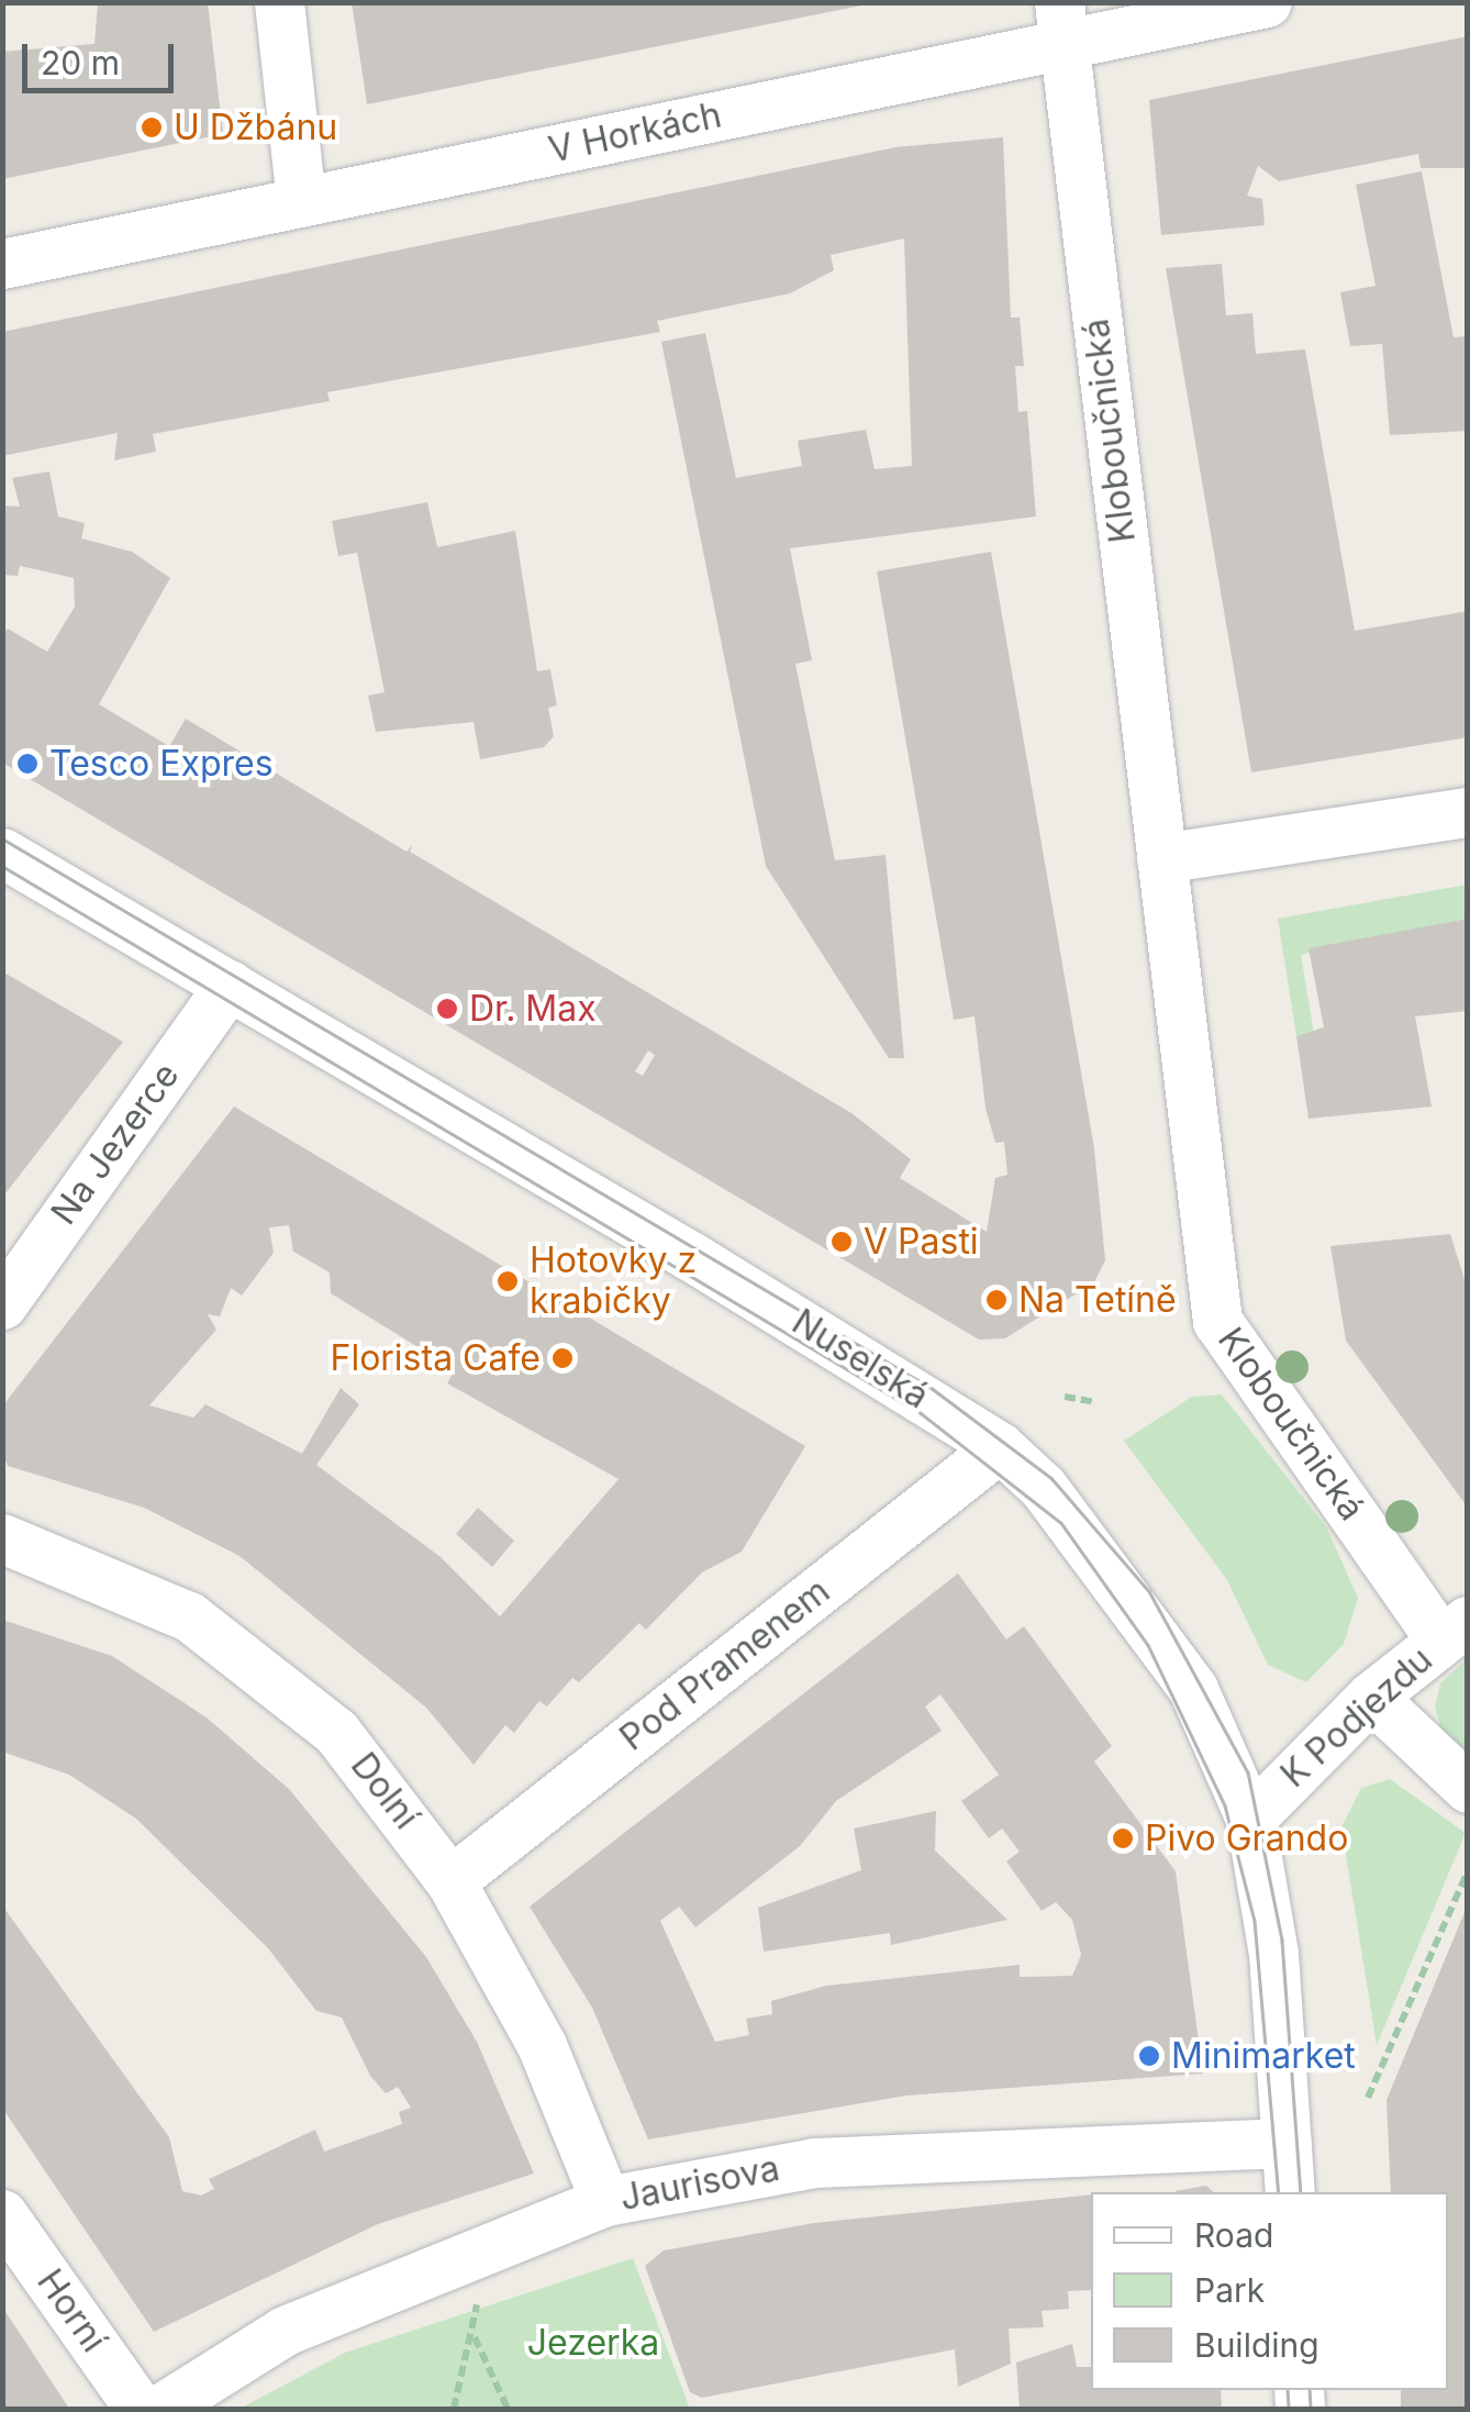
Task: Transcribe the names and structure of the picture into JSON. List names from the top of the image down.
{
  "streets": {
    "street": [
      "V Horkách",
      "Kloboučnická",
      "Na Jezerce",
      "Nuselská",
      "Pod Pramenem",
      "K Podjezdu",
      "Dolní",
      "Jaurisova",
      "Horní"
    ]
  },
  "crossings": [
    ["V Horkách", "Kloboučnická"],
    ["Kloboučnická", "K Podjezdu"],
    ["Na Jezerce", "Nuselská"],
    ["Nuselská", "Pod Pramenem"],
    ["Nuselská", "K Podjezdu"],
    ["Nuselská", "Jaurisova"],
    ["Pod Pramenem", "Dolní"],
    ["Dolní", "Jaurisova"]
  ],
  "parks": ["Jezerka"],
  "places": [
    "U Džbánu",
    "Tesco Expres",
    "Dr. Max",
    "V Pasti",
    "Hotovky z krabičky",
    "Na Tetíně",
    "Florista Cafe",
    "Pivo Grando",
    "Minimarket"
  ],
  "legend": ["Road", "Park", "Building"],
  "scale_bar": "20 m"
}
